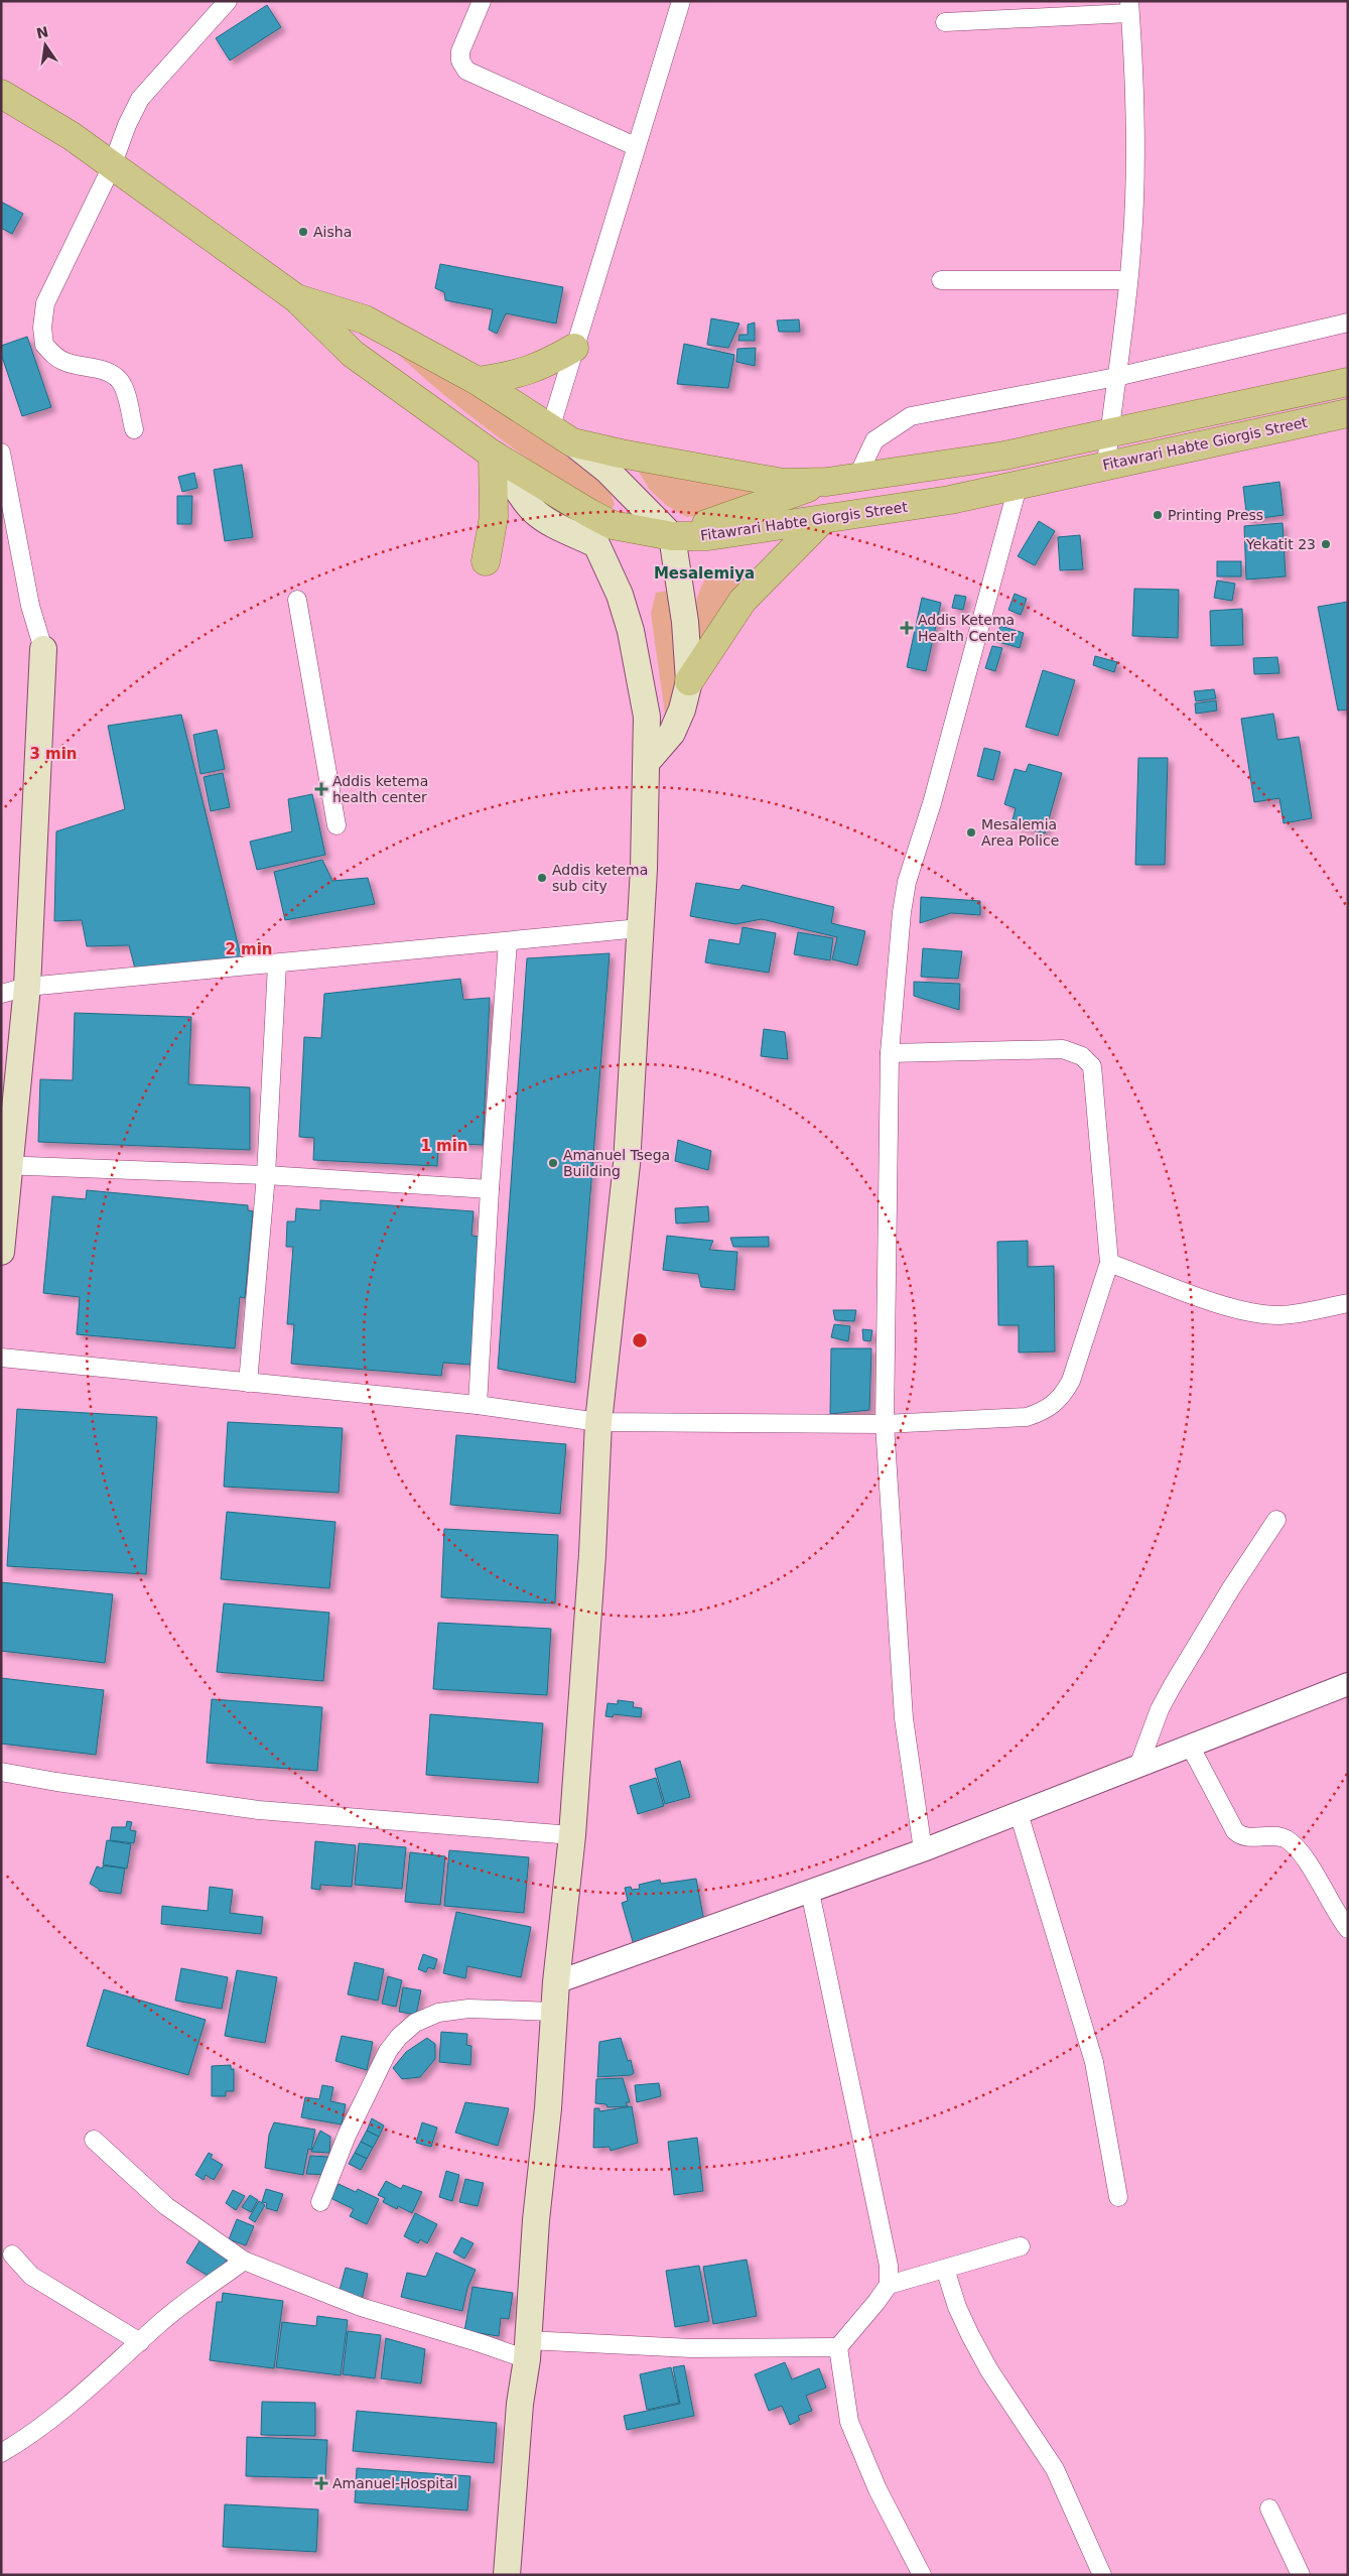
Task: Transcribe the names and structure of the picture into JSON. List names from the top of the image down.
{
  "streets": {
    "main road": ["Fitawrari Habte Giorgis Street"]
  },
  "districts": ["Mesalemiya"],
  "places": {
    "other": [
      "Aisha",
      "Printing Press",
      "Yekatit 23",
      "Mesalemia Area Police",
      "Addis ketema sub city",
      "Amanuel Tsega Building"
    ],
    "health": ["Addis Ketema Health Center", "Addis ketema health center", "Amanuel-Hospital"]
  },
  "north": "top",
  "rings": ["3 min", "2 min", "1 min"]
}
